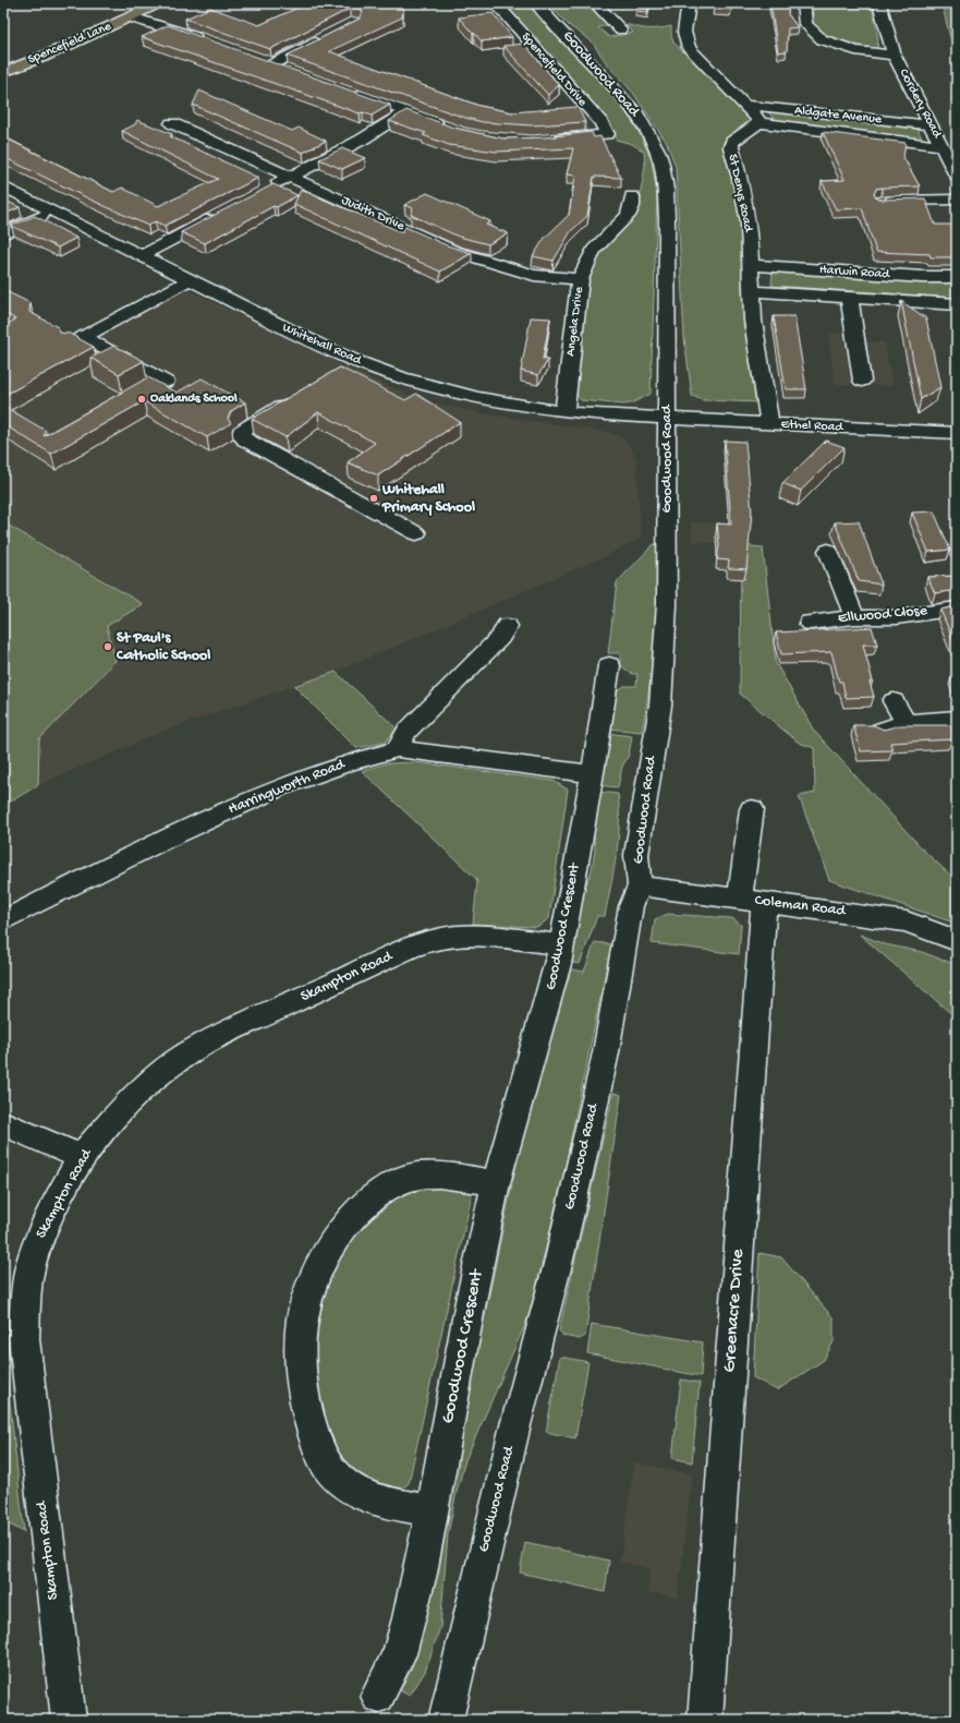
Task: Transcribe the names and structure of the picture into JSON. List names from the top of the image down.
{
  "streets": {
    "main road": ["Spencefield Lane"],
    "street": [
      "Spencefield Drive",
      "Goodwood Road",
      "Cordery Road",
      "Aldgate Avenue",
      "St Denys Road",
      "Judith Drive",
      "Harwin Road",
      "Angela Drive",
      "Whitehall Road",
      "Ethel Road",
      "Ellwood Close",
      "Harringworth Road",
      "Coleman Road",
      "Goodwood Crescent",
      "Skampton Road",
      "Greenacre Drive"
    ]
  },
  "crossings": [
    ["Goodwood Road", "Whitehall Road"],
    ["Goodwood Road", "Ethel Road"],
    ["Goodwood Road", "Coleman Road"],
    ["Cordery Road", "Aldgate Avenue"],
    ["Aldgate Avenue", "St Denys Road"],
    ["St Denys Road", "Harwin Road"],
    ["St Denys Road", "Ethel Road"],
    ["Judith Drive", "Angela Drive"],
    ["Angela Drive", "Whitehall Road"],
    ["Whitehall Road", "Ethel Road"],
    ["Harringworth Road", "Goodwood Crescent"],
    ["Coleman Road", "Greenacre Drive"],
    ["Goodwood Crescent", "Skampton Road"]
  ],
  "places": ["Oaklands School", "Whitehall Primary School", "St Paul's Catholic School"]
}
